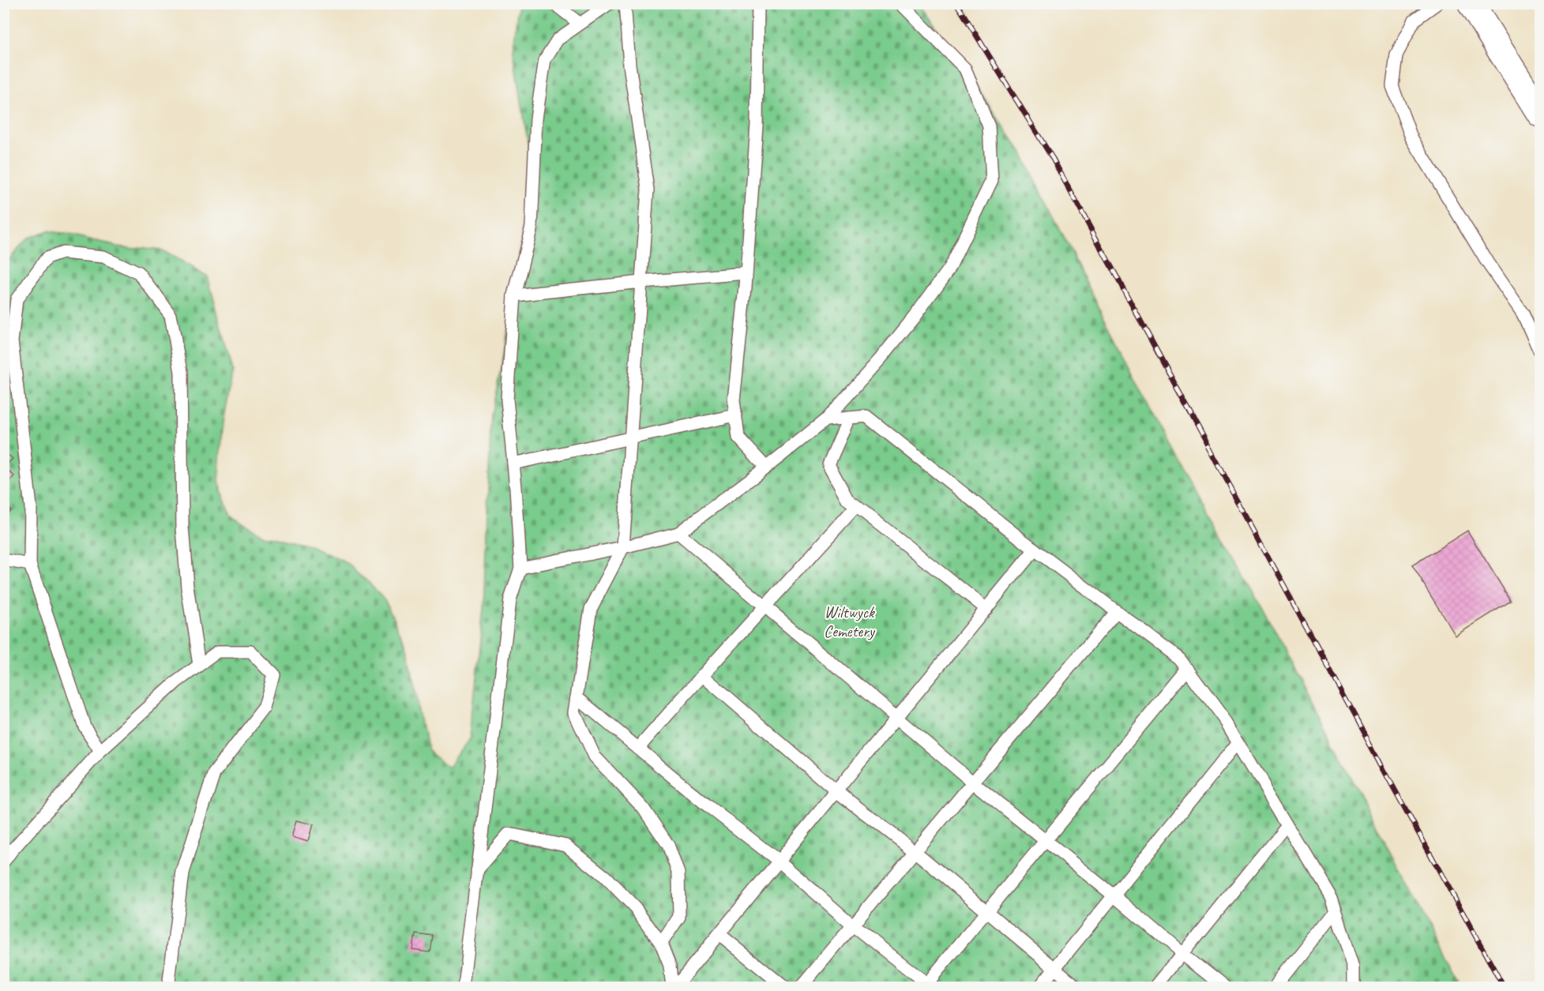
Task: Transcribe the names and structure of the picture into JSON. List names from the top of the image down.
{
  "parks": ["Wiltwyck Cemetery"]
}
